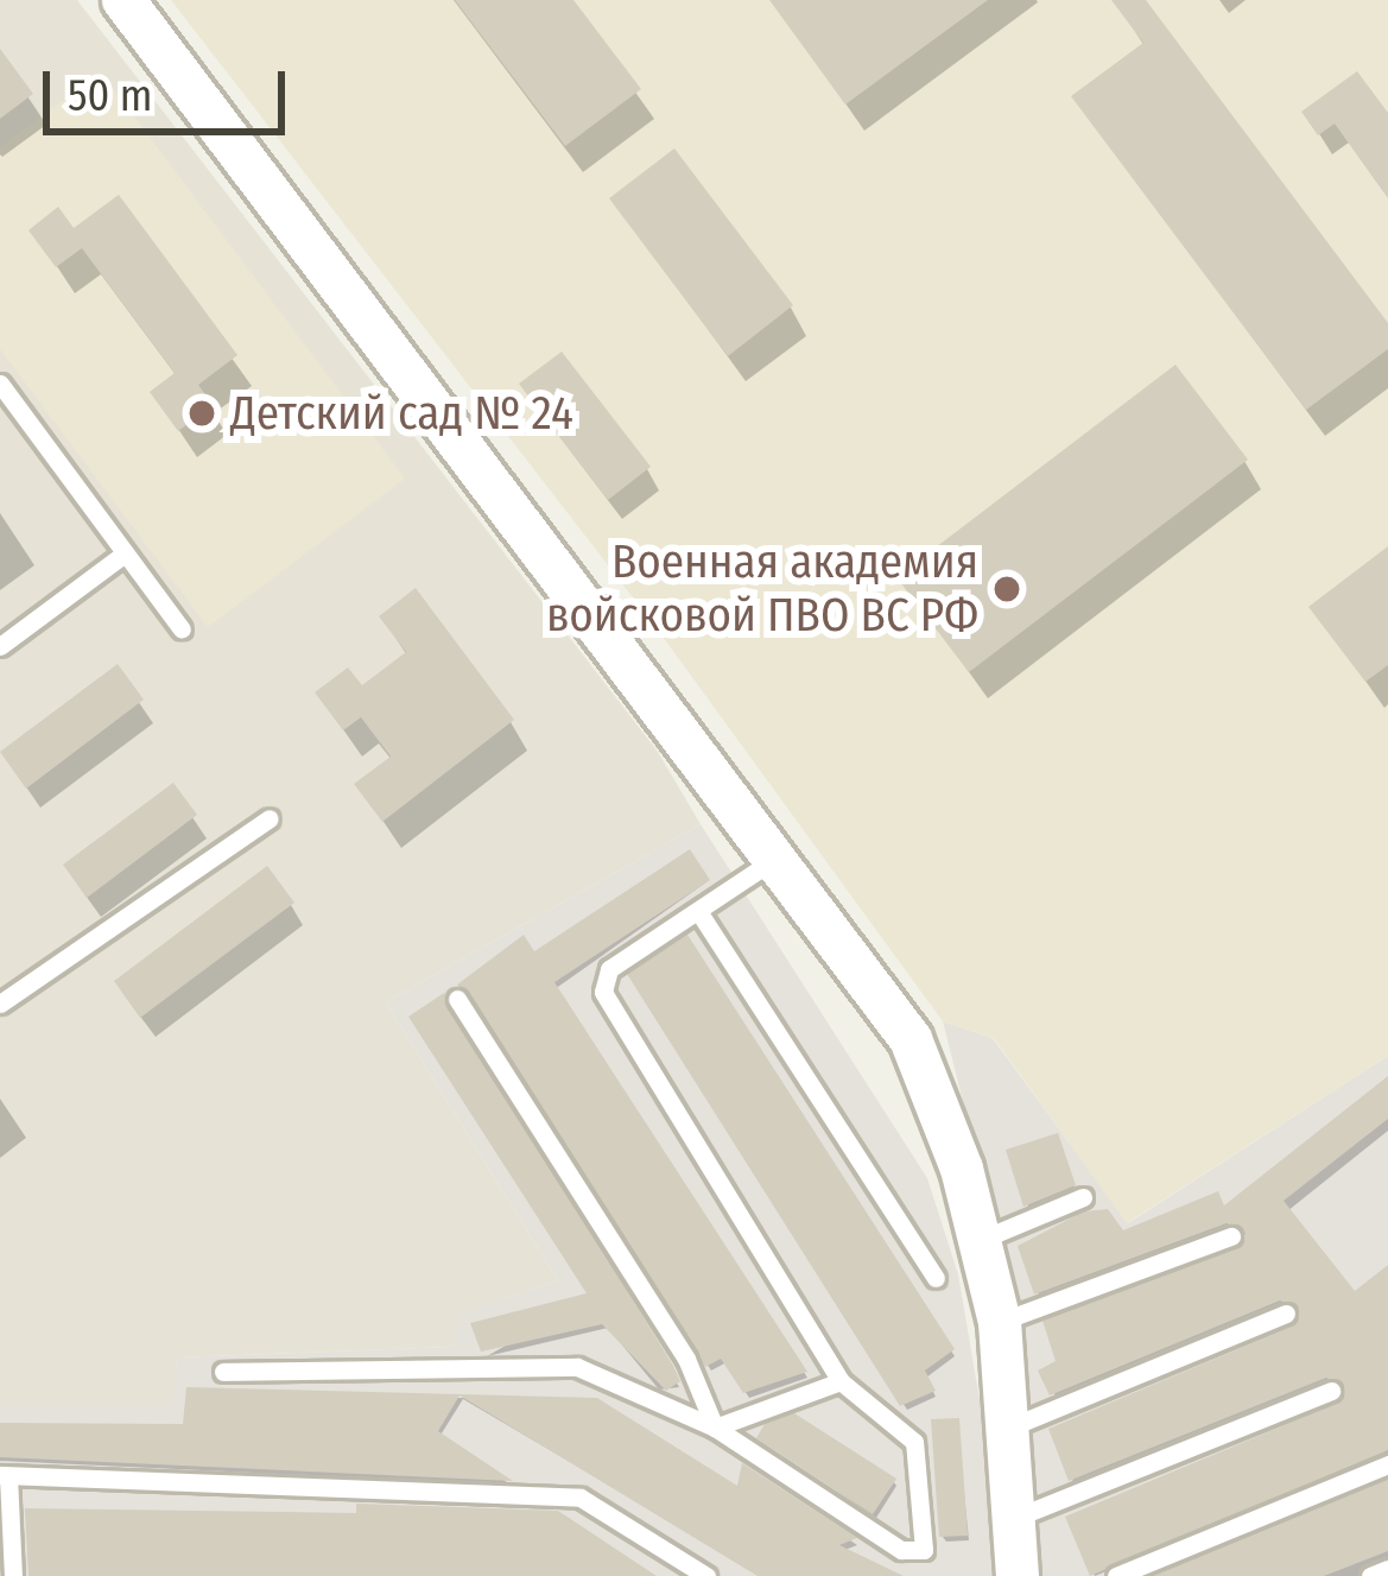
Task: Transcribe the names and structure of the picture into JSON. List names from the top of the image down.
{
  "places": ["Детский сад № 24", "Военная академия войсковой ПВО ВС РФ"],
  "scale_bar": "50 m"
}
